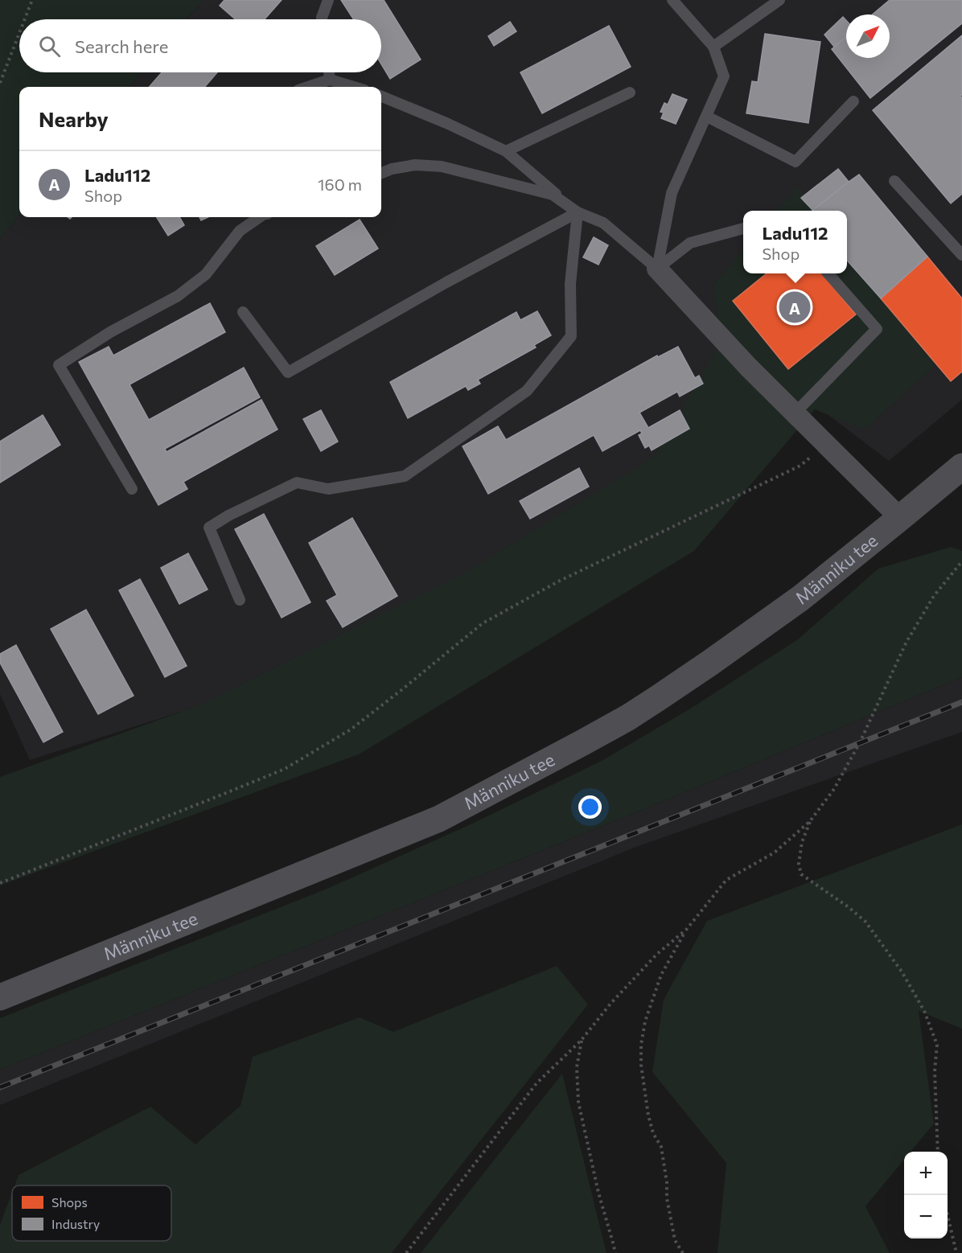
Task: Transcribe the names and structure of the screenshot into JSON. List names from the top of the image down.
{
  "streets": {
    "street": ["Männiku tee"]
  },
  "legend": ["Shops", "Industry"],
  "north": "top right",
  "page": {
    "search": "Search here",
    "heading": "Nearby",
    "list": [
      {
        "mark": "A",
        "name": "Ladu112",
        "note": "Shop",
        "value": "160 m"
      }
    ],
    "popup": ["Ladu112", "Shop"],
    "pins": "A",
    "map_buttons": ["+", "−"]
  }
}
